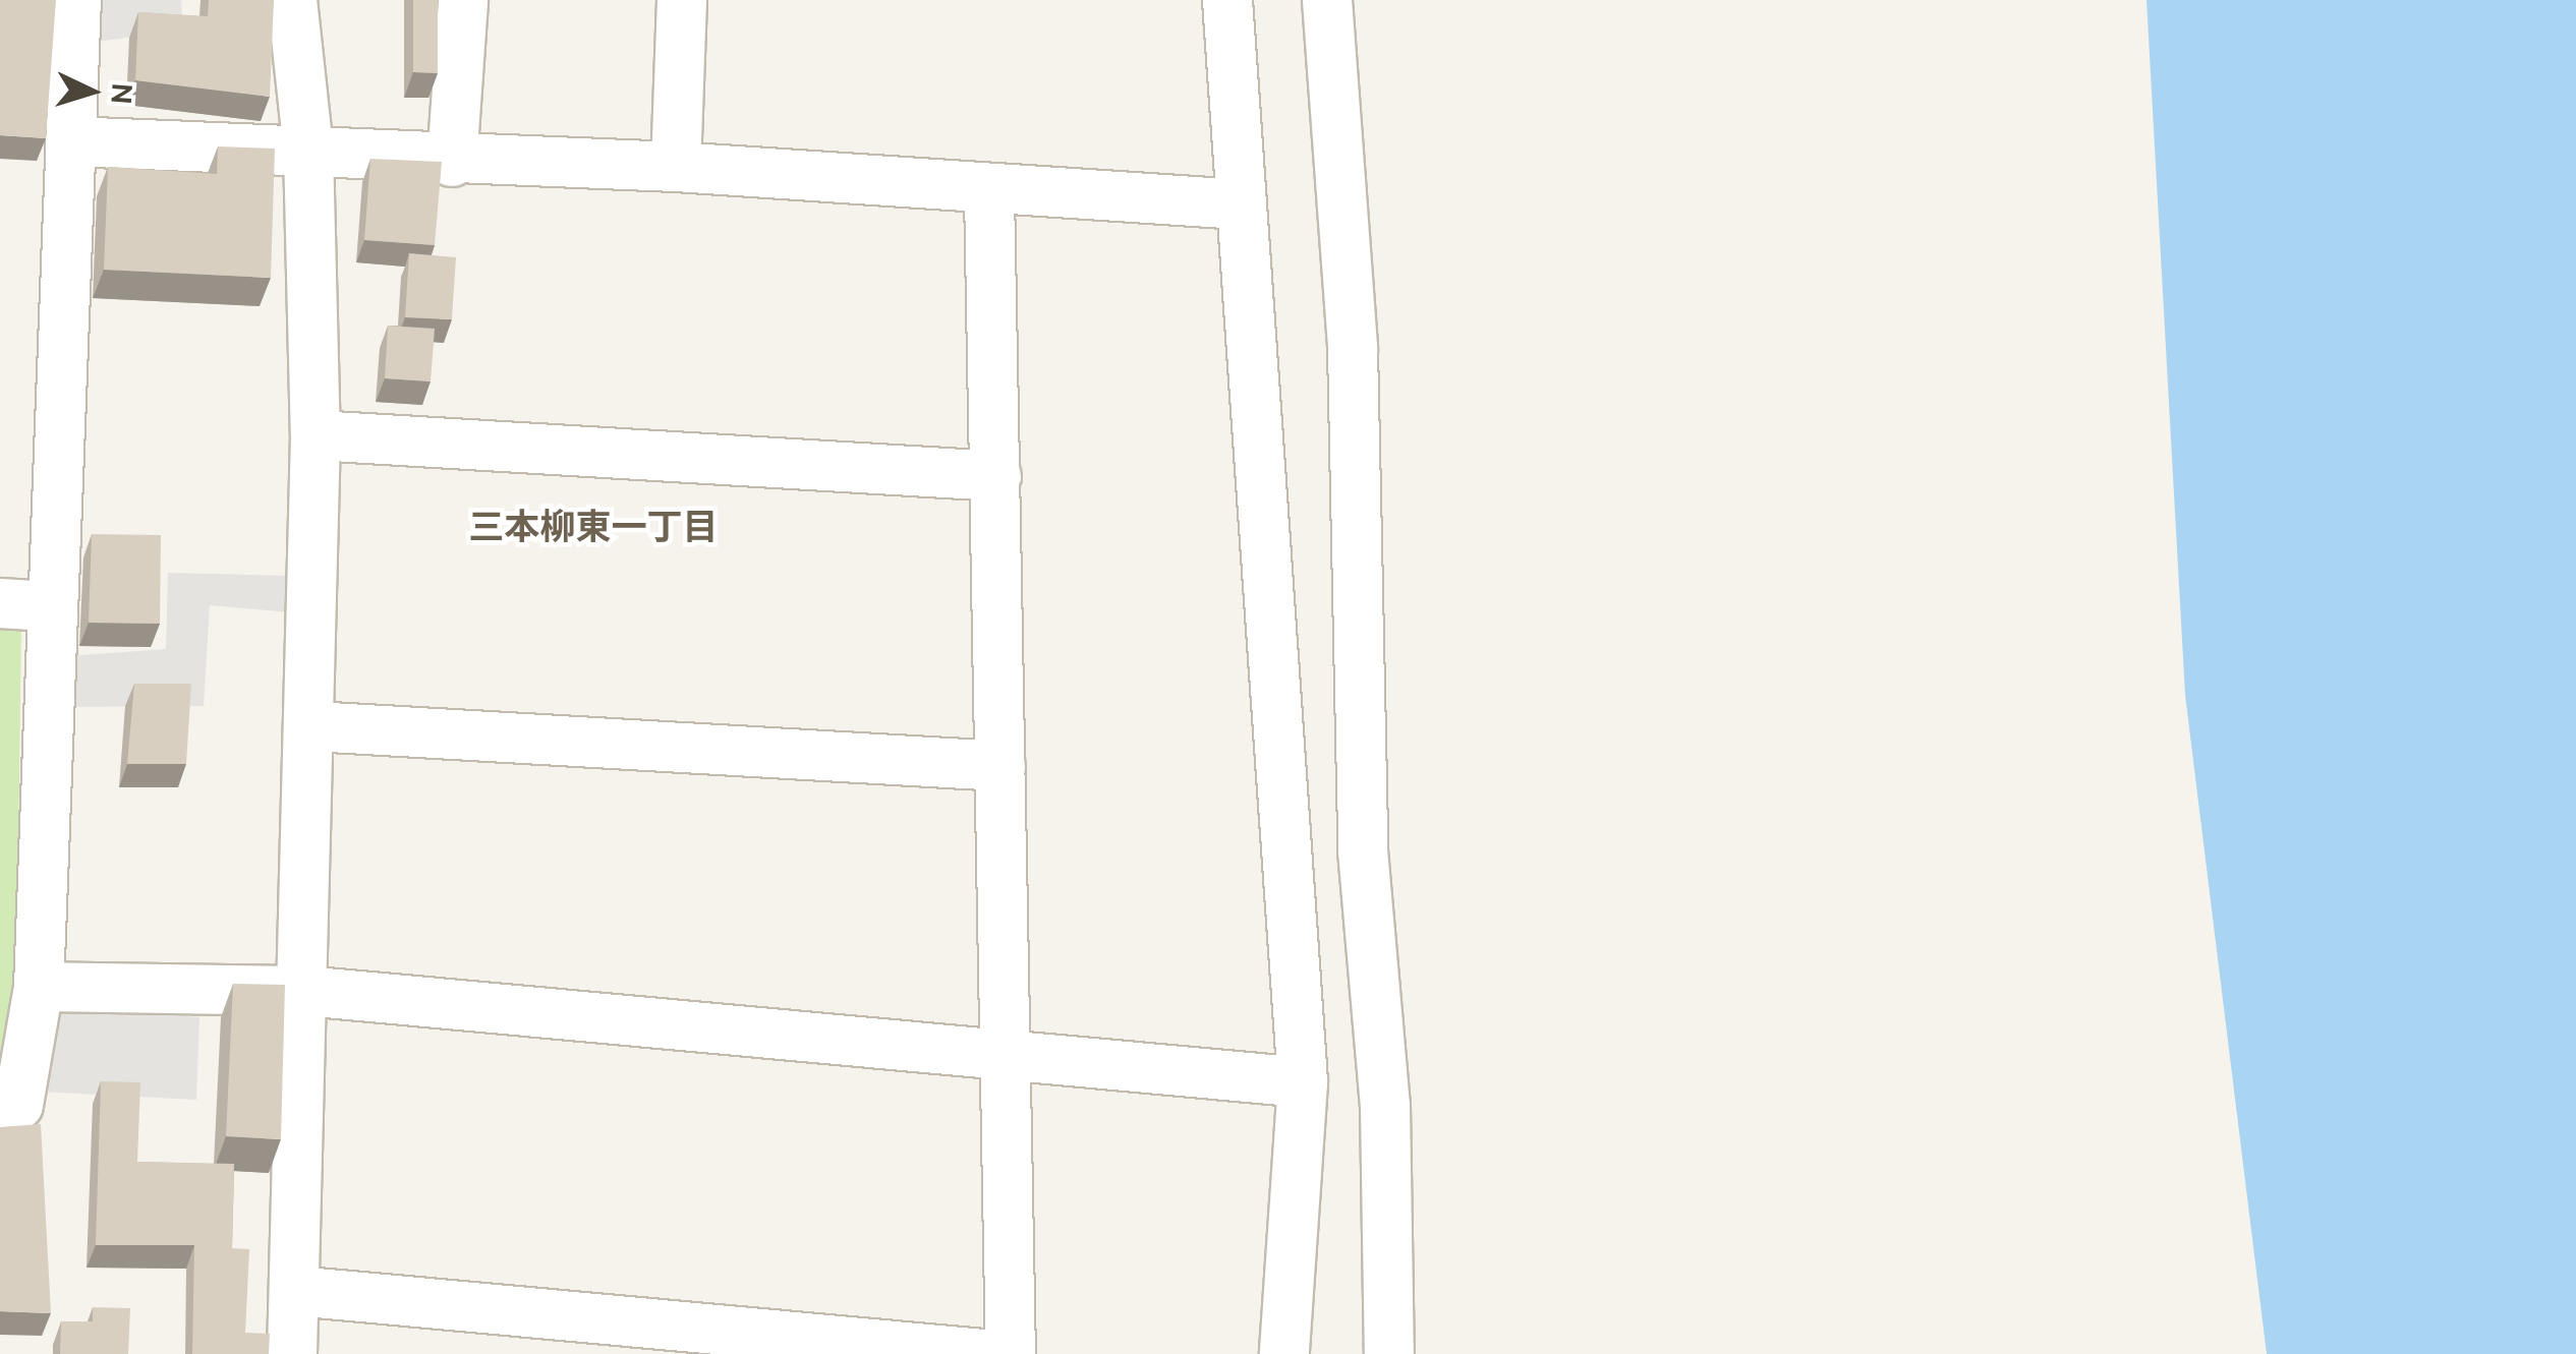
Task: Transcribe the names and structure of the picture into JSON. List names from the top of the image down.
{
  "districts": ["三本柳東一丁目"],
  "north": "right"
}
